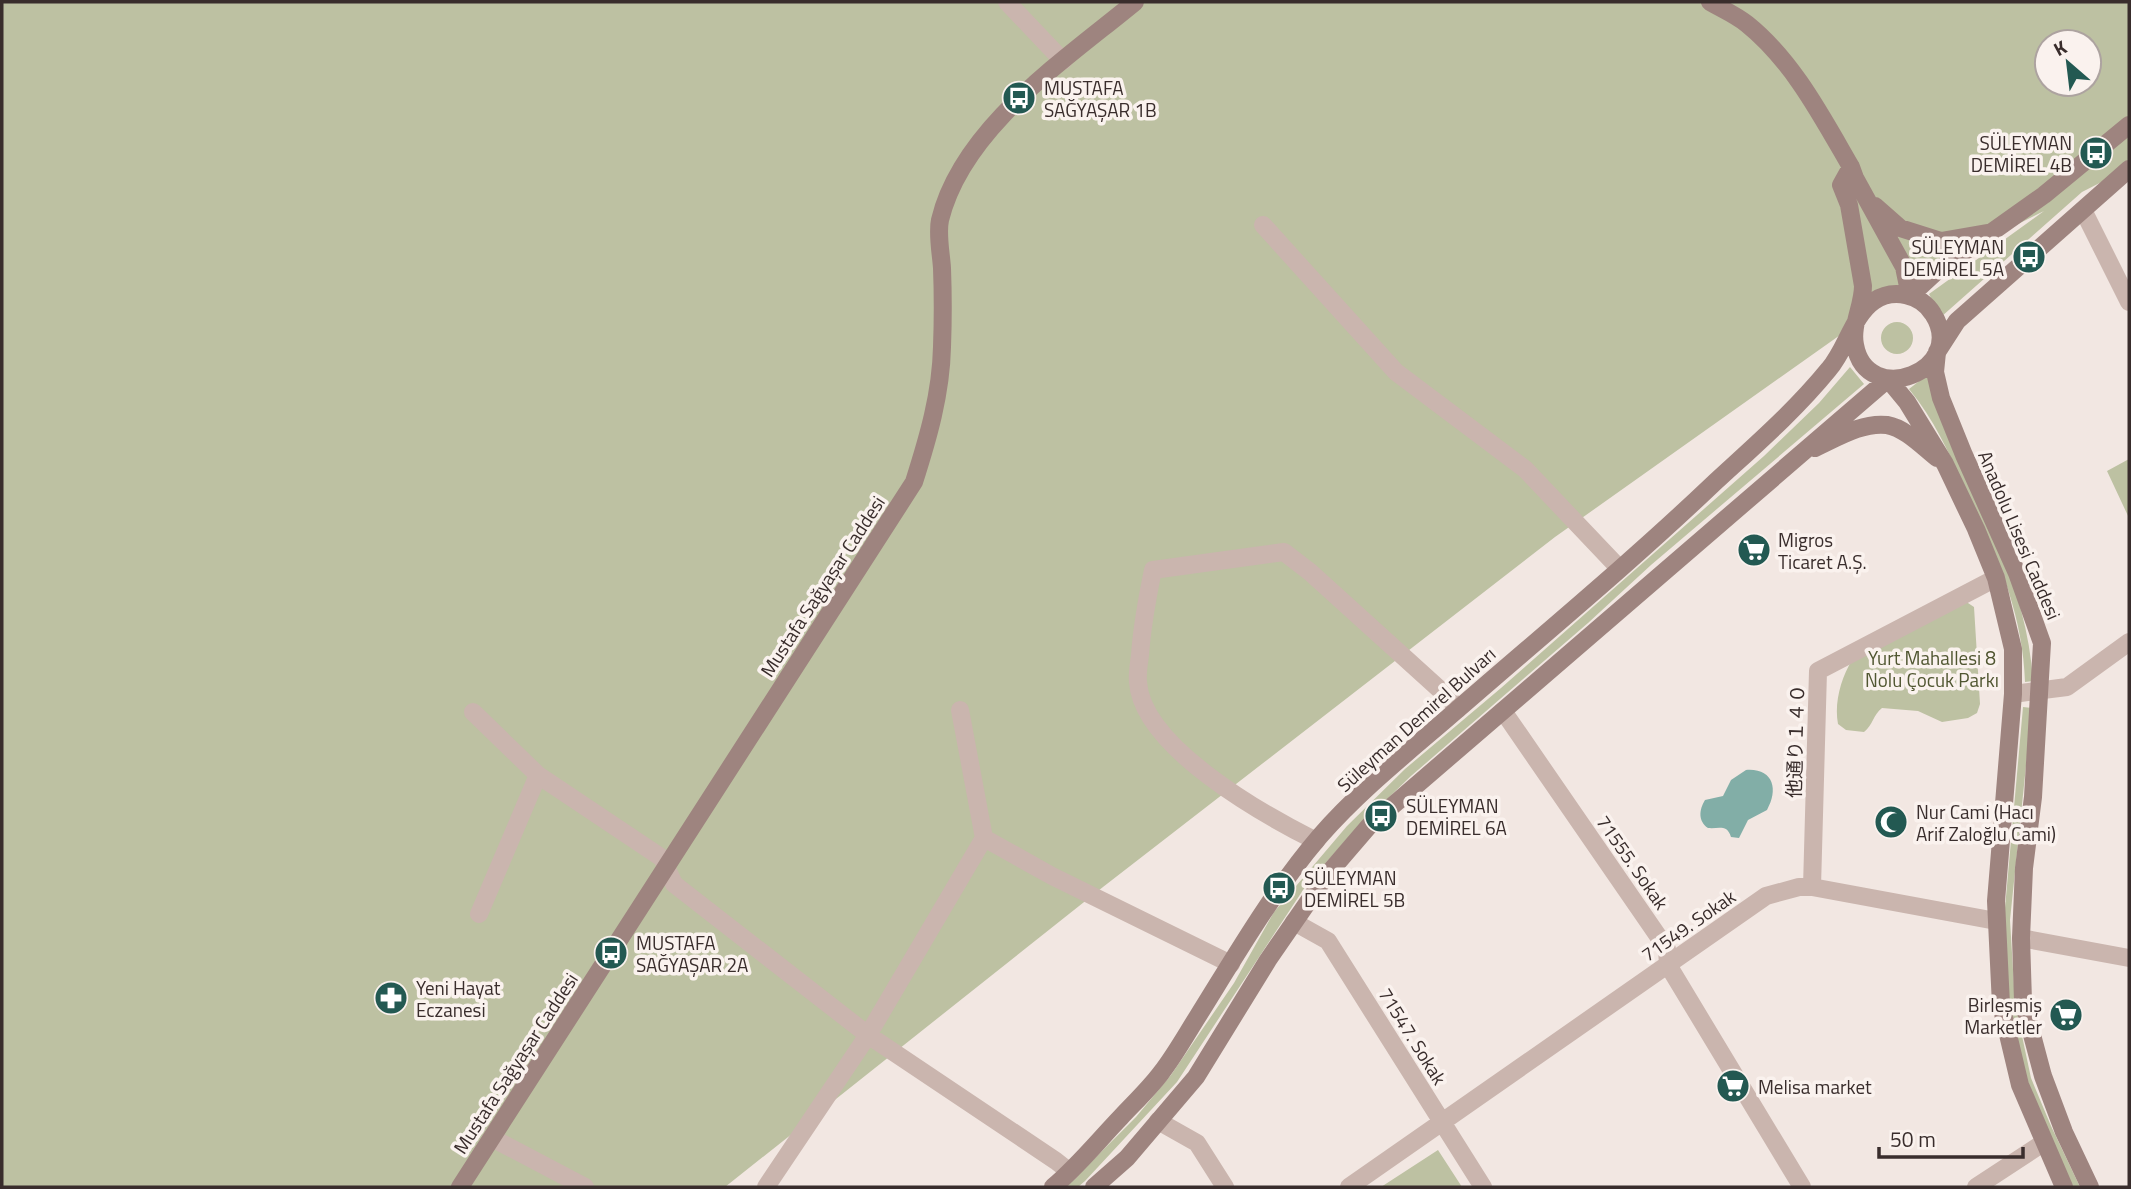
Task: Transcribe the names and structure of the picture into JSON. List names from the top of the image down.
{
  "streets": {
    "main road": ["Anadolu Lisesi Caddesi", "Mustafa Sağyaşar Caddesi", "Süleyman Demirel Bulvarı"],
    "street": [
      "他通り１４０",
      "71555. Sokak",
      "71549. Sokak",
      "71547. Sokak"
    ]
  },
  "crossings": [
    ["Anadolu Lisesi Caddesi", "Süleyman Demirel Bulvarı"],
    ["Anadolu Lisesi Caddesi", "他通り１４０"],
    ["Anadolu Lisesi Caddesi", "71549. Sokak"],
    ["他通り１４０", "71549. Sokak"],
    ["71555. Sokak", "71549. Sokak"],
    ["71549. Sokak", "71547. Sokak"]
  ],
  "parks": ["Yurt Mahallesi 8 Nolu Çocuk Parkı"],
  "places": {
    "bus stop": [
      "MUSTAFA SAĞYAŞAR 1B",
      "SÜLEYMAN DEMİREL 4B",
      "SÜLEYMAN DEMİREL 5A",
      "SÜLEYMAN DEMİREL 6A",
      "SÜLEYMAN DEMİREL 5B",
      "MUSTAFA SAĞYAŞAR 2A"
    ],
    "supermarket": ["Migros Ticaret A.Ş.", "Birleşmiş Marketler", "Melisa market"],
    "mosque": ["Nur Cami (Hacı Arif Zaloğlu Cami)"],
    "pharmacy": ["Yeni Hayat Eczanesi"]
  },
  "scale_bar": "50 m",
  "north": "top left"
}
